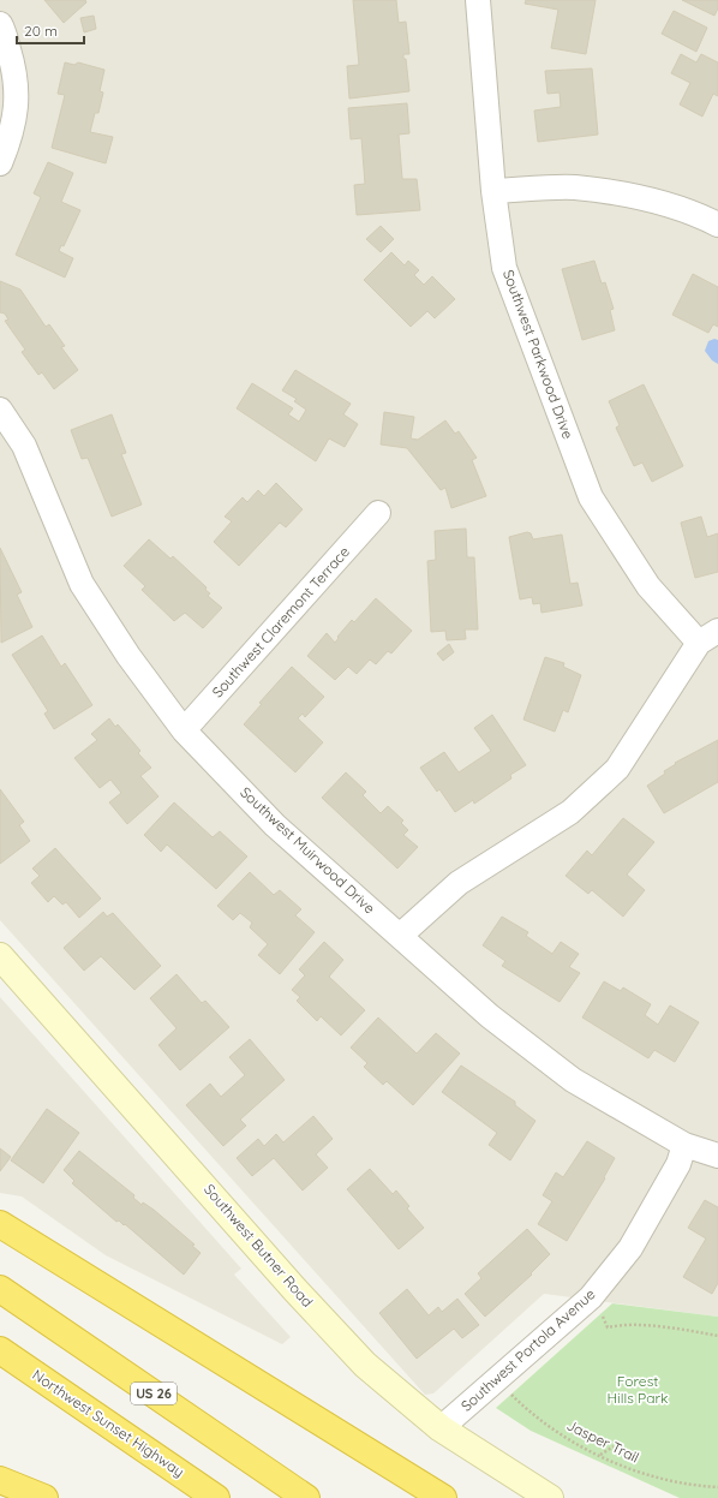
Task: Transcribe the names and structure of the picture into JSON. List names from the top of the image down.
{
  "streets": {
    "highway": ["US 26", "Northwest Sunset Highway"],
    "street": [
      "Southwest Parkwood Drive",
      "Southwest Claremont Terrace",
      "Southwest Muirwood Drive",
      "Southwest Butner Road",
      "Southwest Portola Avenue"
    ],
    "path": ["Jasper Trail"]
  },
  "crossings": [
    ["Southwest Claremont Terrace", "Southwest Muirwood Drive"],
    ["Southwest Muirwood Drive", "Southwest Portola Avenue"],
    ["Southwest Butner Road", "Southwest Portola Avenue"],
    ["Southwest Portola Avenue", "Jasper Trail"]
  ],
  "parks": ["Forest Hills Park"],
  "scale_bar": "20 m"
}
